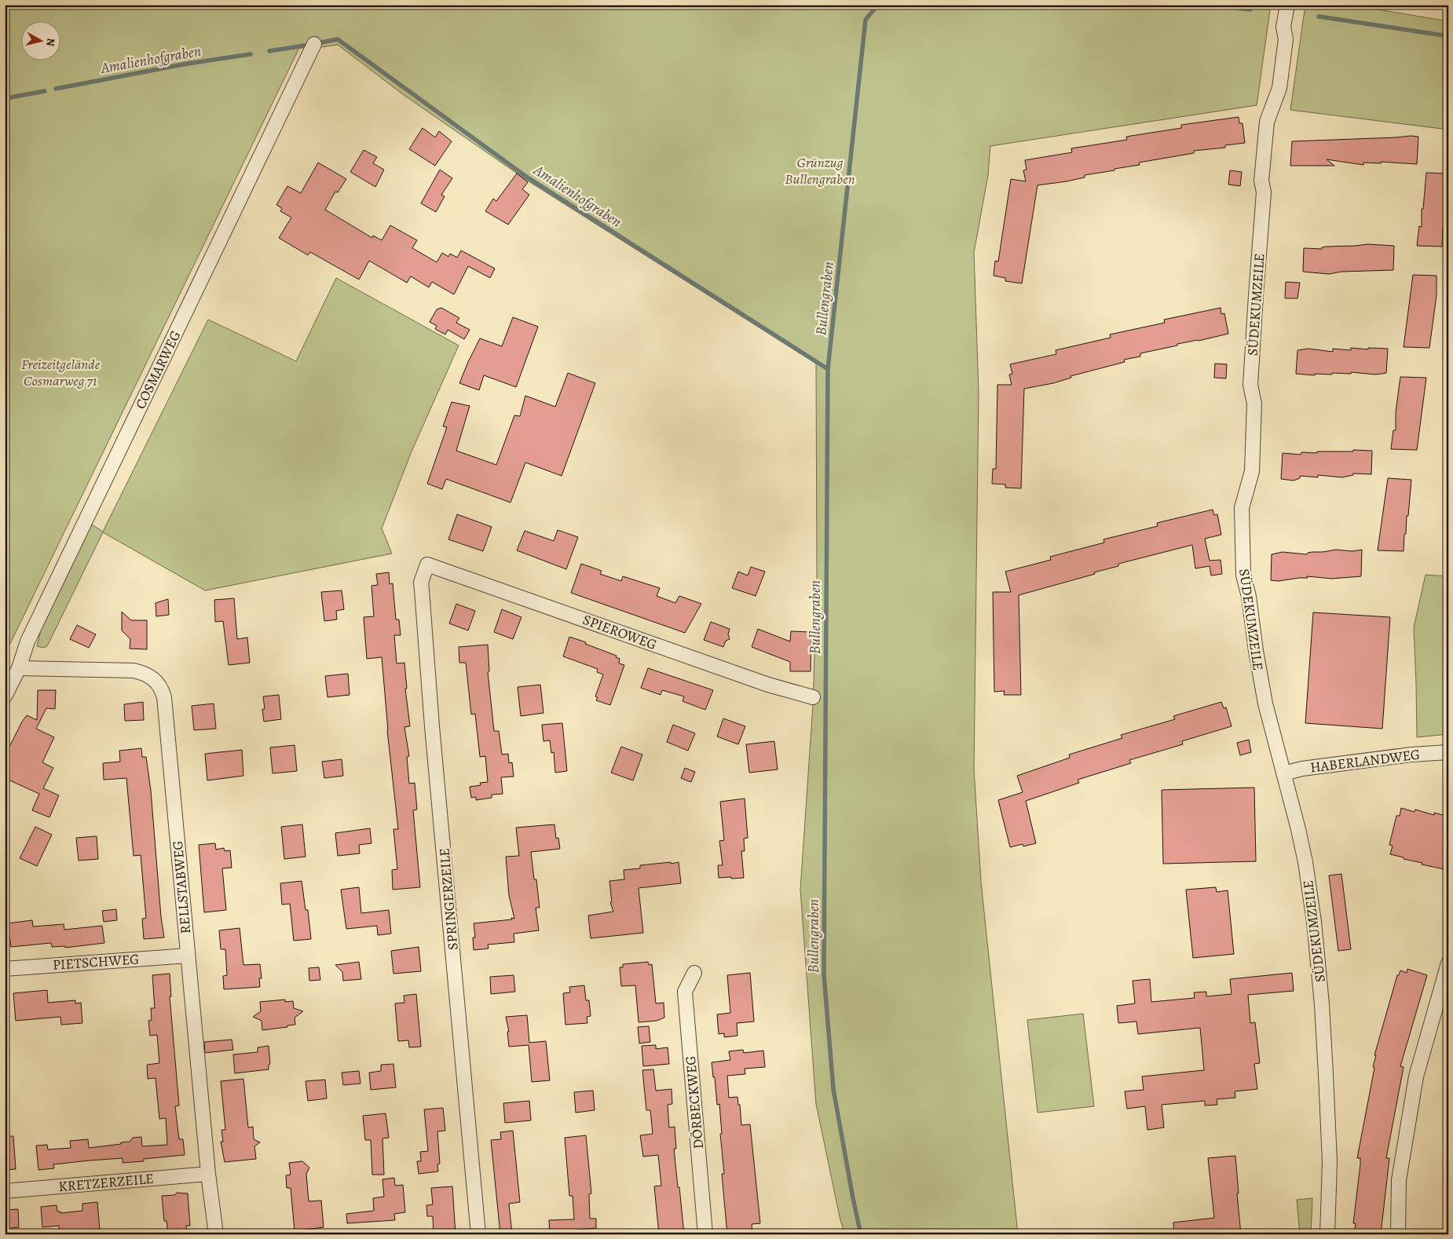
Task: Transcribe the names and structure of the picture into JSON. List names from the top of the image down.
{
  "streets": {
    "street": [
      "SÜDEKUMZEILE",
      "COSMARWEG",
      "SPIEROWEG",
      "HABERLANDWEG",
      "RELLSTABWEG",
      "SPRINGERZEILE",
      "PIETSCHWEG",
      "DÖRBECKWEG",
      "KRETZERZEILE"
    ]
  },
  "crossings": [
    ["SÜDEKUMZEILE", "HABERLANDWEG"],
    ["COSMARWEG", "RELLSTABWEG"],
    ["SPIEROWEG", "SPRINGERZEILE"],
    ["RELLSTABWEG", "PIETSCHWEG"],
    ["RELLSTABWEG", "KRETZERZEILE"]
  ],
  "water": ["Amalienhofgraben", "Bullengraben"],
  "parks": ["Grünzug Bullengraben", "Freizeitgelände Cosmarweg 71"],
  "north": "right"
}
